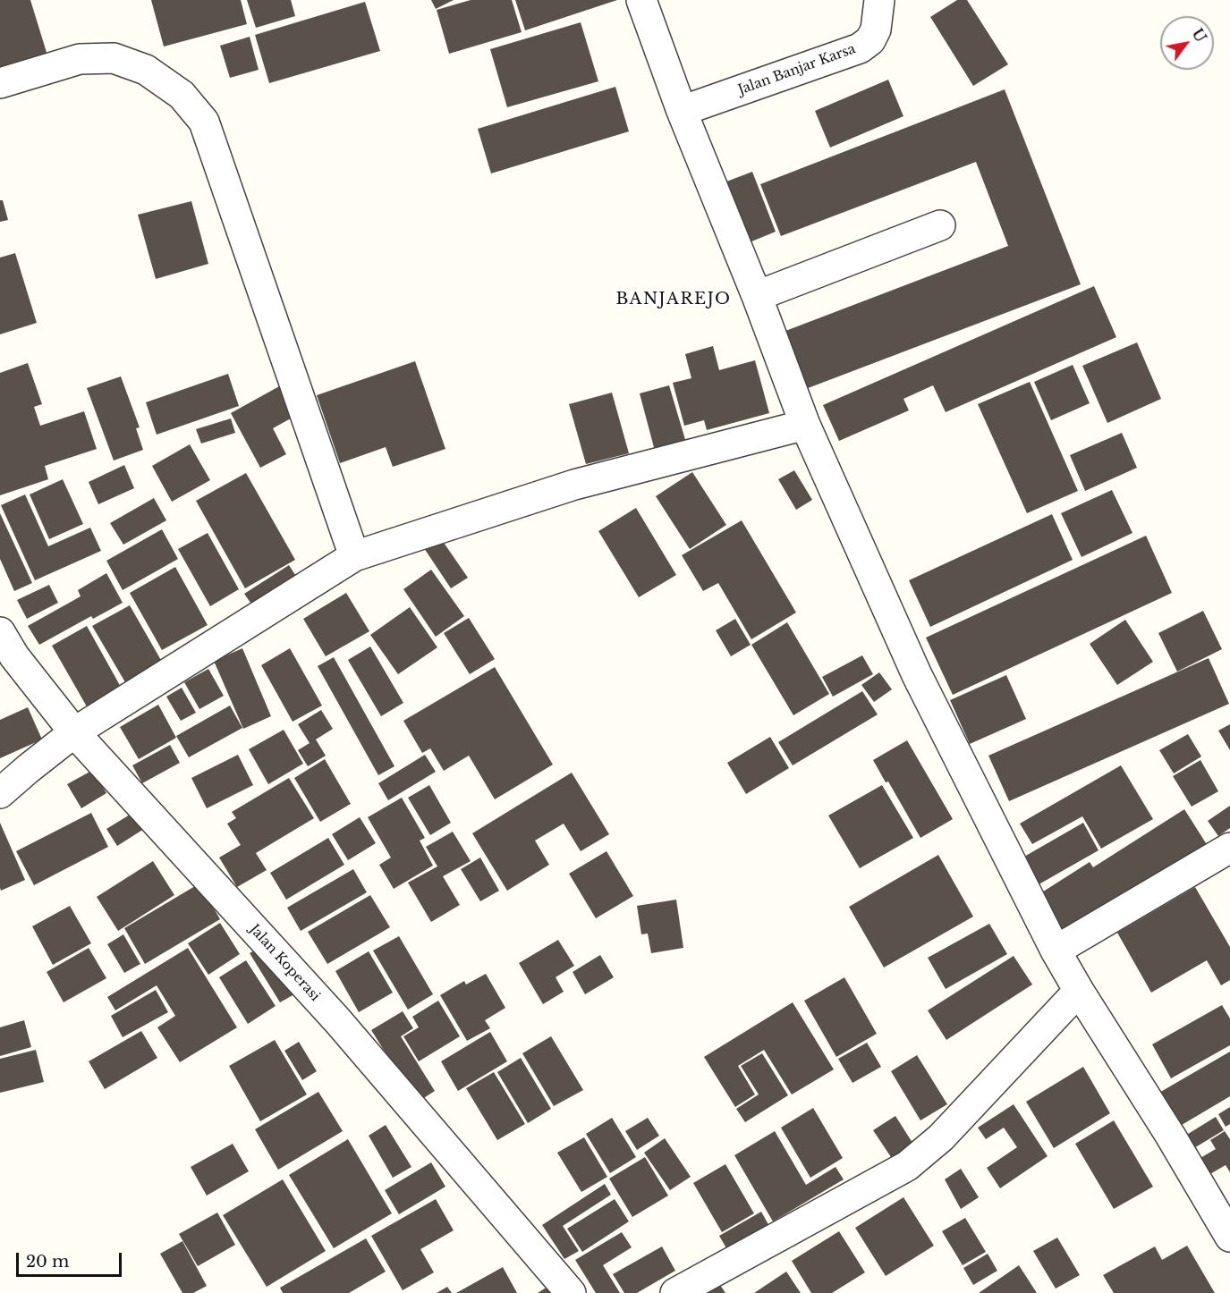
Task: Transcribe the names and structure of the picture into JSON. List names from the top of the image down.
{
  "streets": {
    "street": ["Jalan Banjar Karsa", "Jalan Koperasi"]
  },
  "districts": ["BANJAREJO"],
  "scale_bar": "20 m",
  "north": "top right"
}
